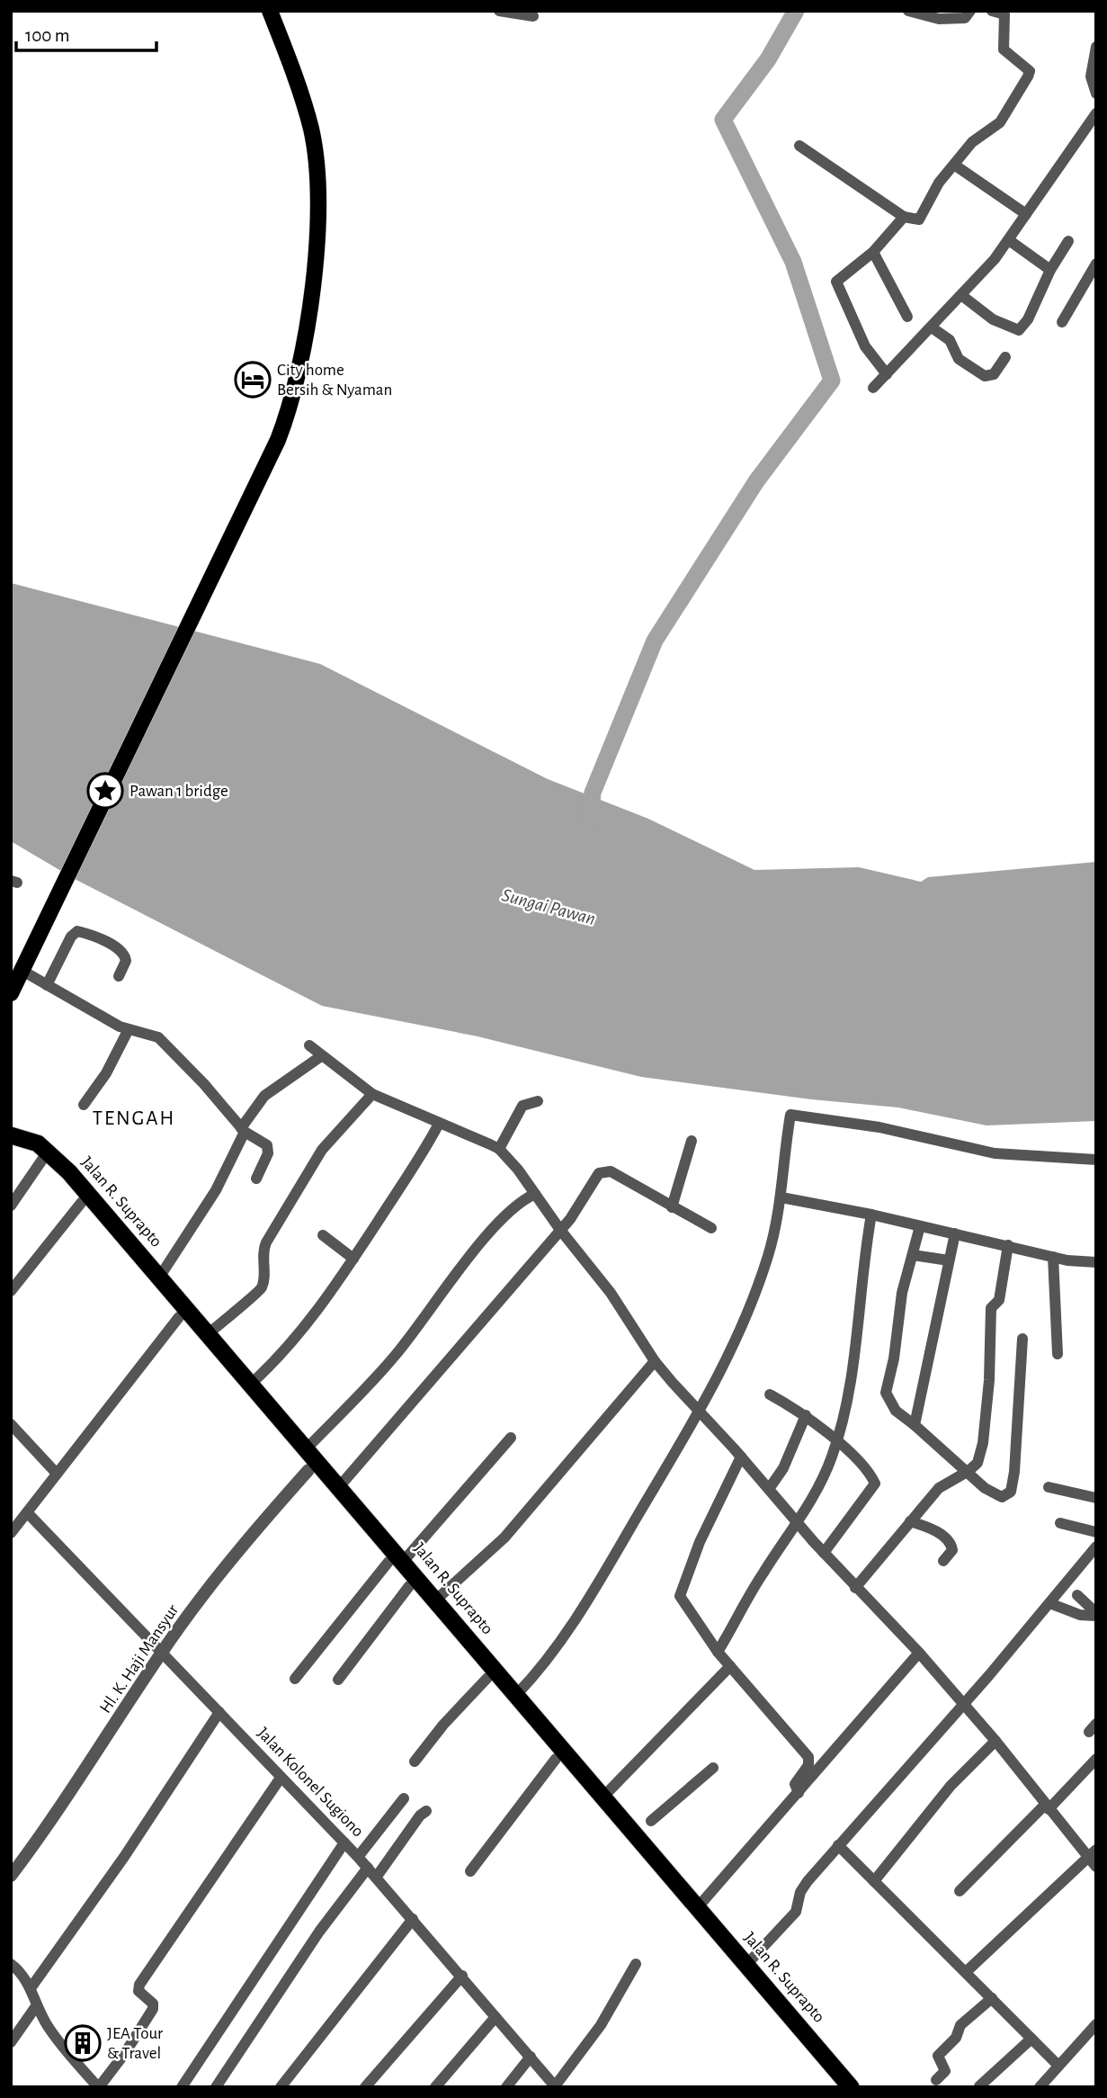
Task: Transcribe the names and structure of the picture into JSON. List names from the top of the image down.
{
  "streets": {
    "highway": ["Jalan R. Suprapto"],
    "street": ["Hl. K. Haji Mansyur", "Jalan Kolonel Sugiono"]
  },
  "crossings": [
    ["Jalan R. Suprapto", "Hl. K. Haji Mansyur"],
    ["Hl. K. Haji Mansyur", "Jalan Kolonel Sugiono"]
  ],
  "districts": ["TENGAH"],
  "water": ["Sungai Pawan"],
  "places": {
    "hotel": ["City home Bersih & Nyaman"],
    "place": ["Pawan 1 bridge"],
    "building": ["JEA Tour & Travel"]
  },
  "scale_bar": "100 m"
}
